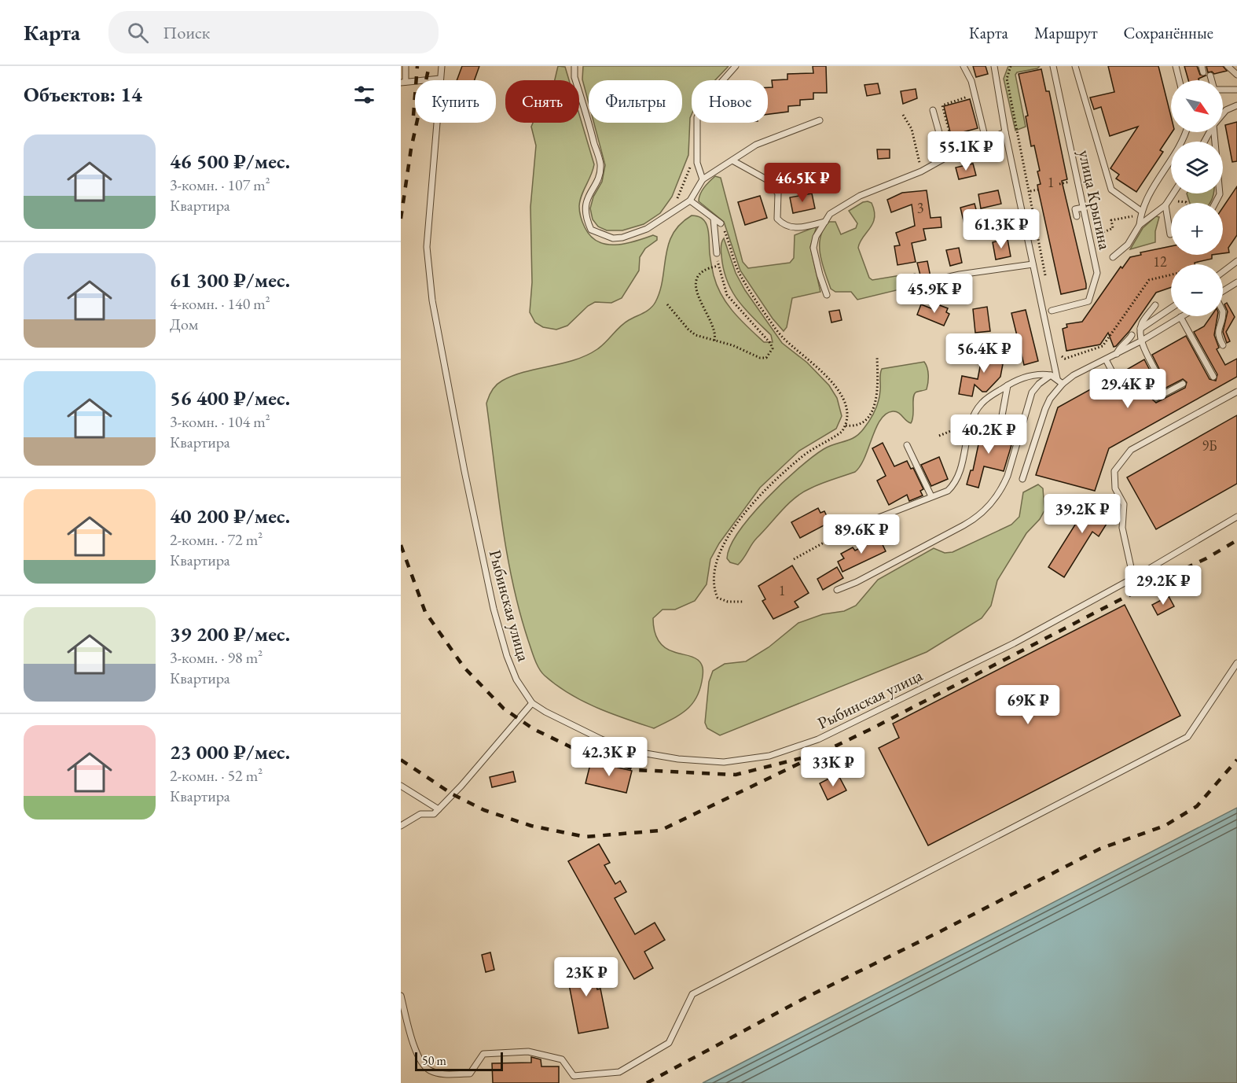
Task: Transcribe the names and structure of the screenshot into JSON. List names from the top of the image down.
{
  "streets": {
    "lane": ["улица Крыгина", "Рыбинская улица"]
  },
  "house_numbers": [
    "1",
    "3",
    "12",
    "9Б",
    "1"
  ],
  "scale_bar": "50 m",
  "north": "bottom right",
  "page": {
    "header": "Карта",
    "search": "Поиск",
    "nav": ["Карта", "Маршрут", "Сохранённые"],
    "heading": "Объектов: 14",
    "map_buttons": ["+", "−"],
    "chip": [
      "Купить",
      "Снять",
      "Фильтры",
      "Новое"
    ],
    "list": [
      {
        "name": "46 500 ₽/мес.",
        "note": "3-комн. · 107 m² · Квартира"
      },
      {
        "name": "61 300 ₽/мес.",
        "note": "4-комн. · 140 m² · Дом"
      },
      {
        "name": "56 400 ₽/мес.",
        "note": "3-комн. · 104 m² · Квартира"
      },
      {
        "name": "40 200 ₽/мес.",
        "note": "2-комн. · 72 m² · Квартира"
      },
      {
        "name": "39 200 ₽/мес.",
        "note": "3-комн. · 98 m² · Квартира"
      },
      {
        "name": "23 000 ₽/мес.",
        "note": "2-комн. · 52 m² · Квартира"
      }
    ],
    "price": [
      "55.1K ₽",
      "46.5K ₽",
      "61.3K ₽",
      "45.9K ₽",
      "56.4K ₽",
      "29.4K ₽",
      "40.2K ₽",
      "39.2K ₽",
      "89.6K ₽",
      "29.2K ₽",
      "69K ₽",
      "42.3K ₽",
      "33K ₽",
      "23K ₽"
    ],
    "scale": "50 m"
  }
}
